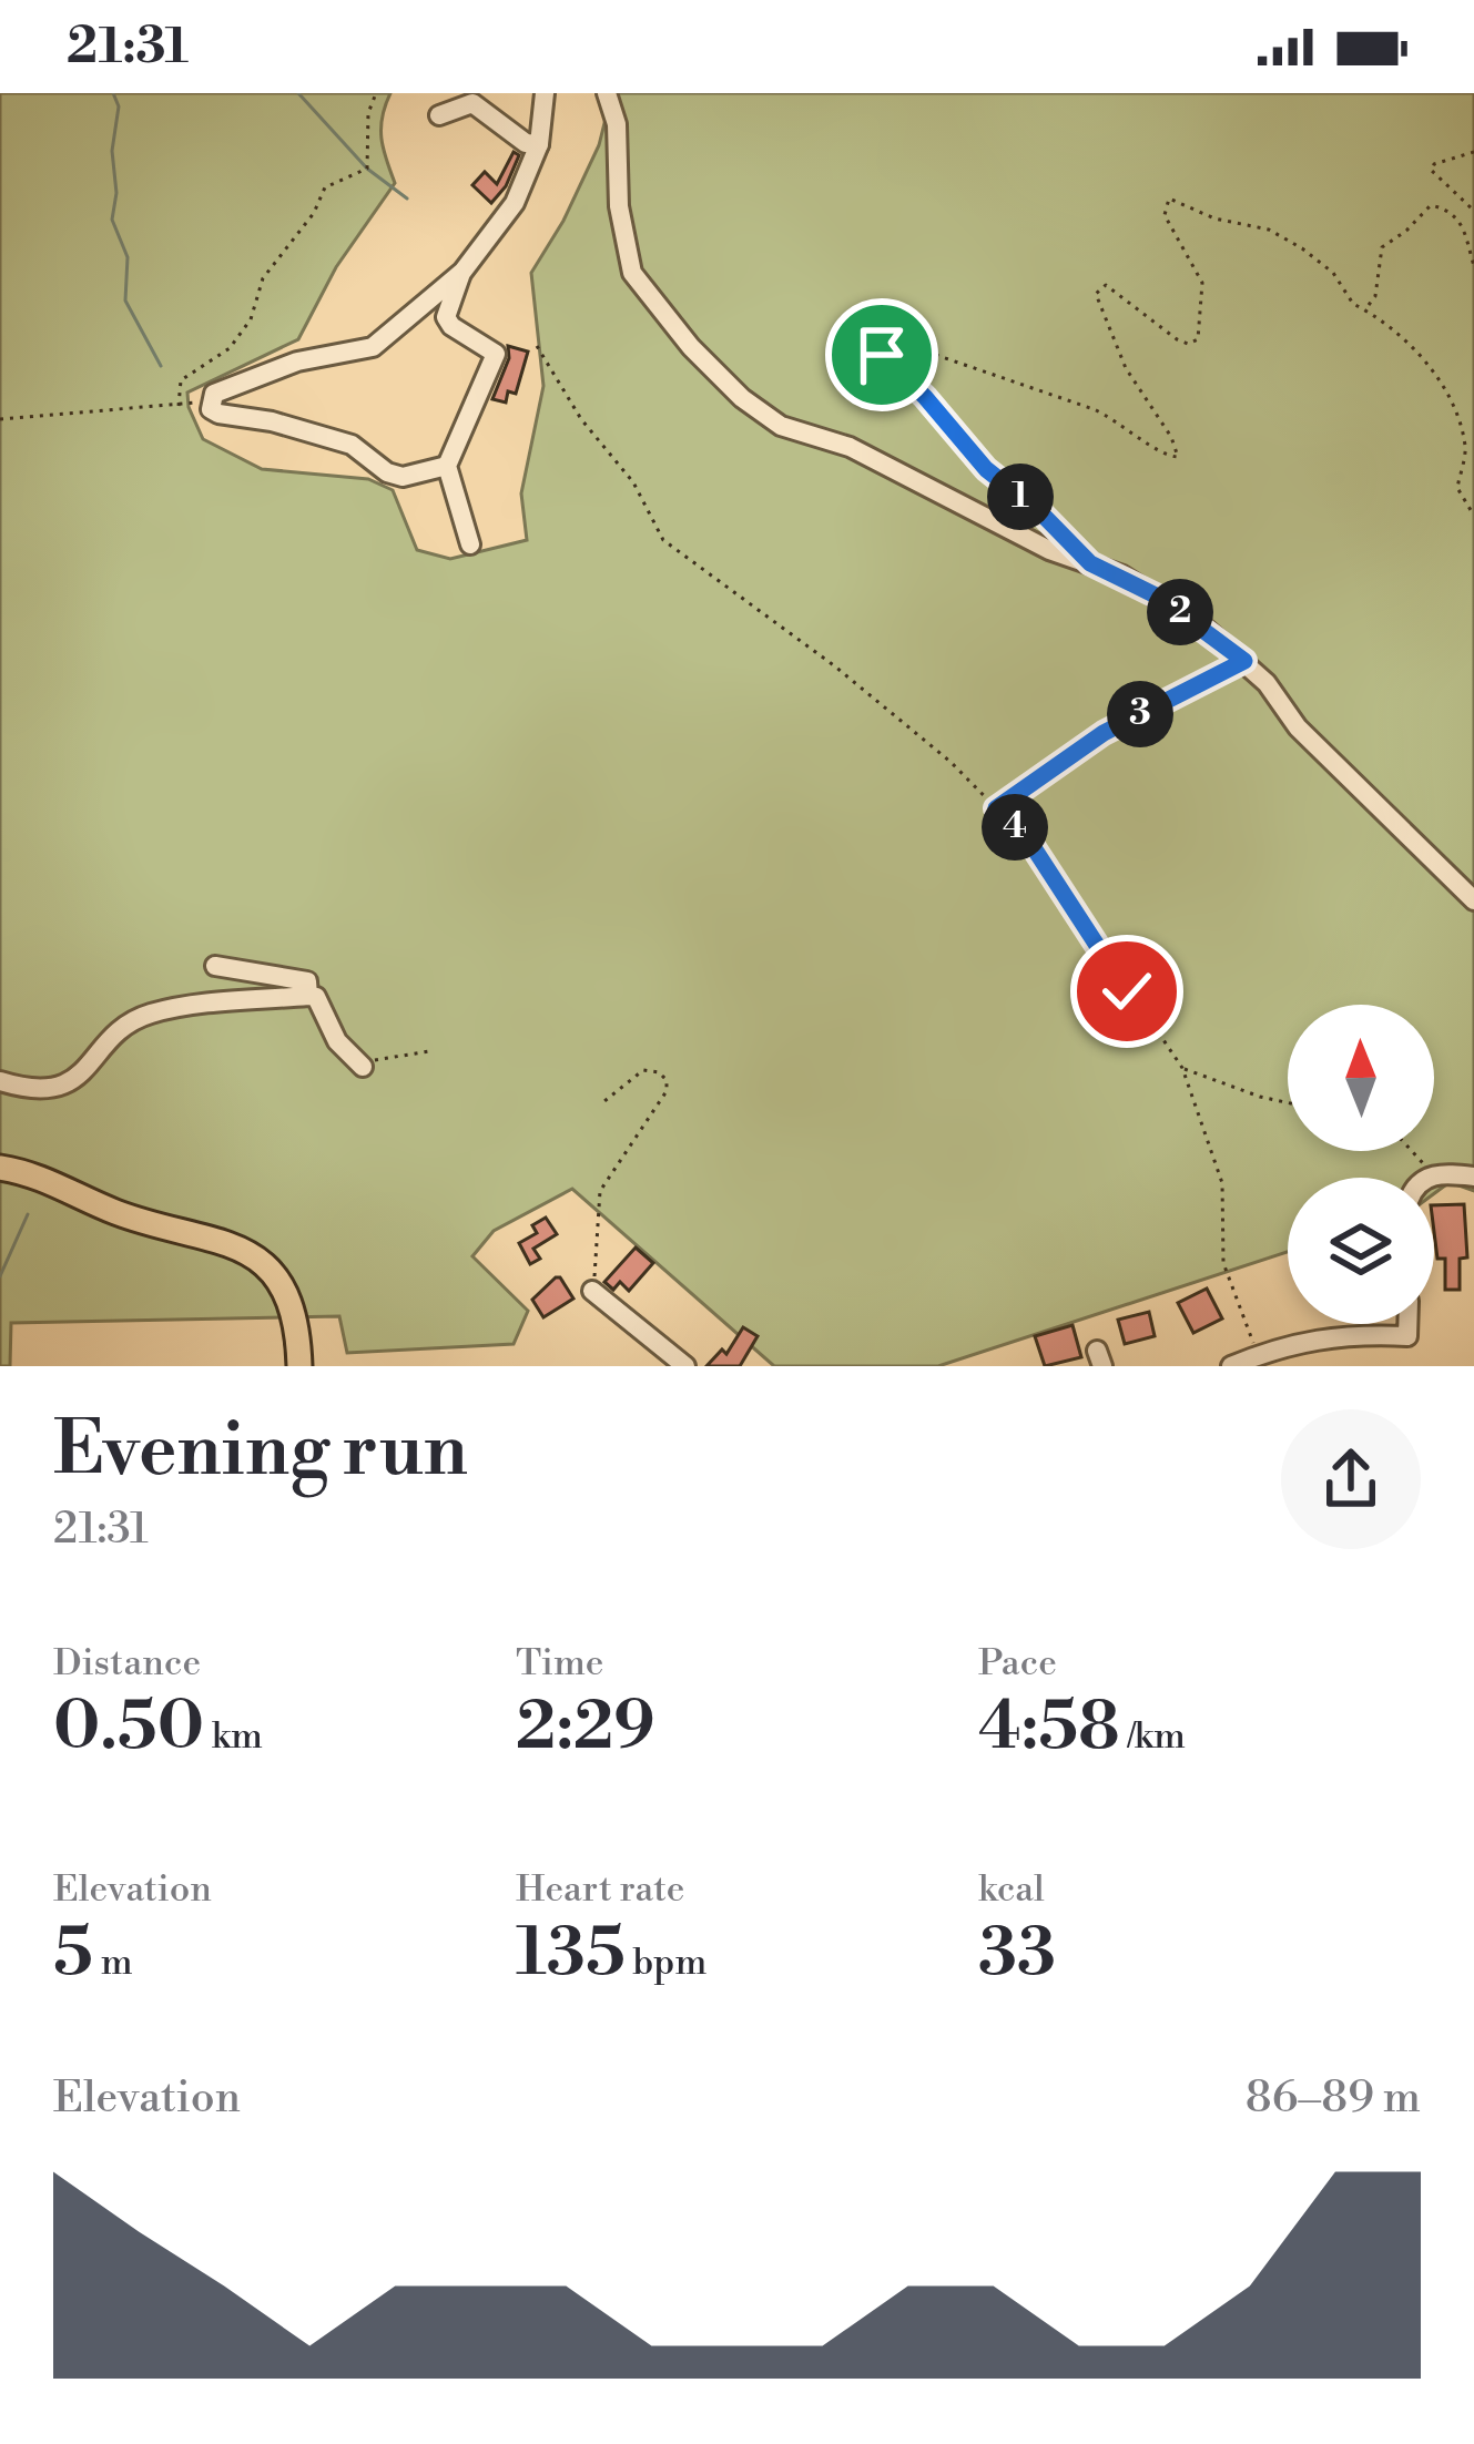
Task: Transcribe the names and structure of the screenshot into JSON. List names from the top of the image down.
{
  "north": "top",
  "page": {
    "status": "21:31",
    "pins": [
      "1",
      "2",
      "3",
      "4"
    ],
    "heading": ["Evening run", "21:31"],
    "stats": [
      ["Distance", "0.50 km"],
      ["Time", "2:29"],
      ["Pace", "4:58 /km"],
      ["Elevation", "5 m"],
      ["Heart rate", "135 bpm"],
      ["kcal", "33"]
    ],
    "chart": ["Elevation", "86–89 m"]
  }
}
